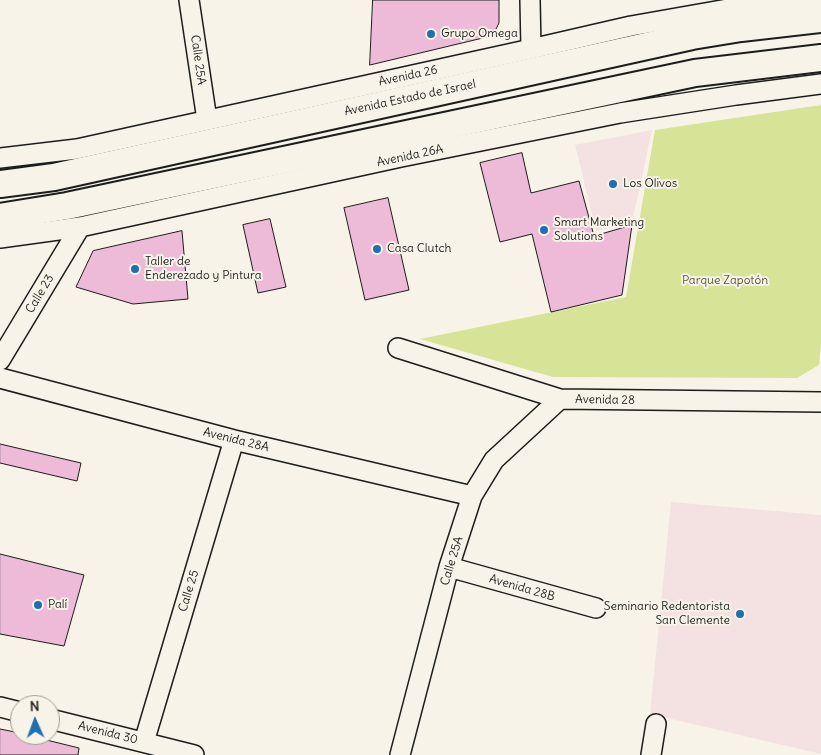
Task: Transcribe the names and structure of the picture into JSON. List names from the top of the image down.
{
  "streets": {
    "main road": ["Avenida Estado de Israel"],
    "street": [
      "Calle 25A",
      "Avenida 26",
      "Avenida 26A",
      "Calle 23",
      "Avenida 28",
      "Avenida 28A",
      "Avenida 28B",
      "Calle 25",
      "Avenida 30"
    ]
  },
  "crossings": [
    ["Calle 25A", "Avenida 26"],
    ["Calle 25A", "Avenida 28"],
    ["Calle 25A", "Avenida 28A"],
    ["Calle 25A", "Avenida 28B"],
    ["Avenida 26A", "Calle 23"],
    ["Avenida 28A", "Calle 25"],
    ["Calle 25", "Avenida 30"]
  ],
  "parks": ["Parque Zapotón"],
  "places": [
    "Grupo Omega",
    "Los Olivos",
    "Smart Marketing Solutions",
    "Casa Clutch",
    "Taller de Enderezado y Pintura",
    "Palí",
    "Seminario Redentorista San Clemente"
  ],
  "north": "top"
}
